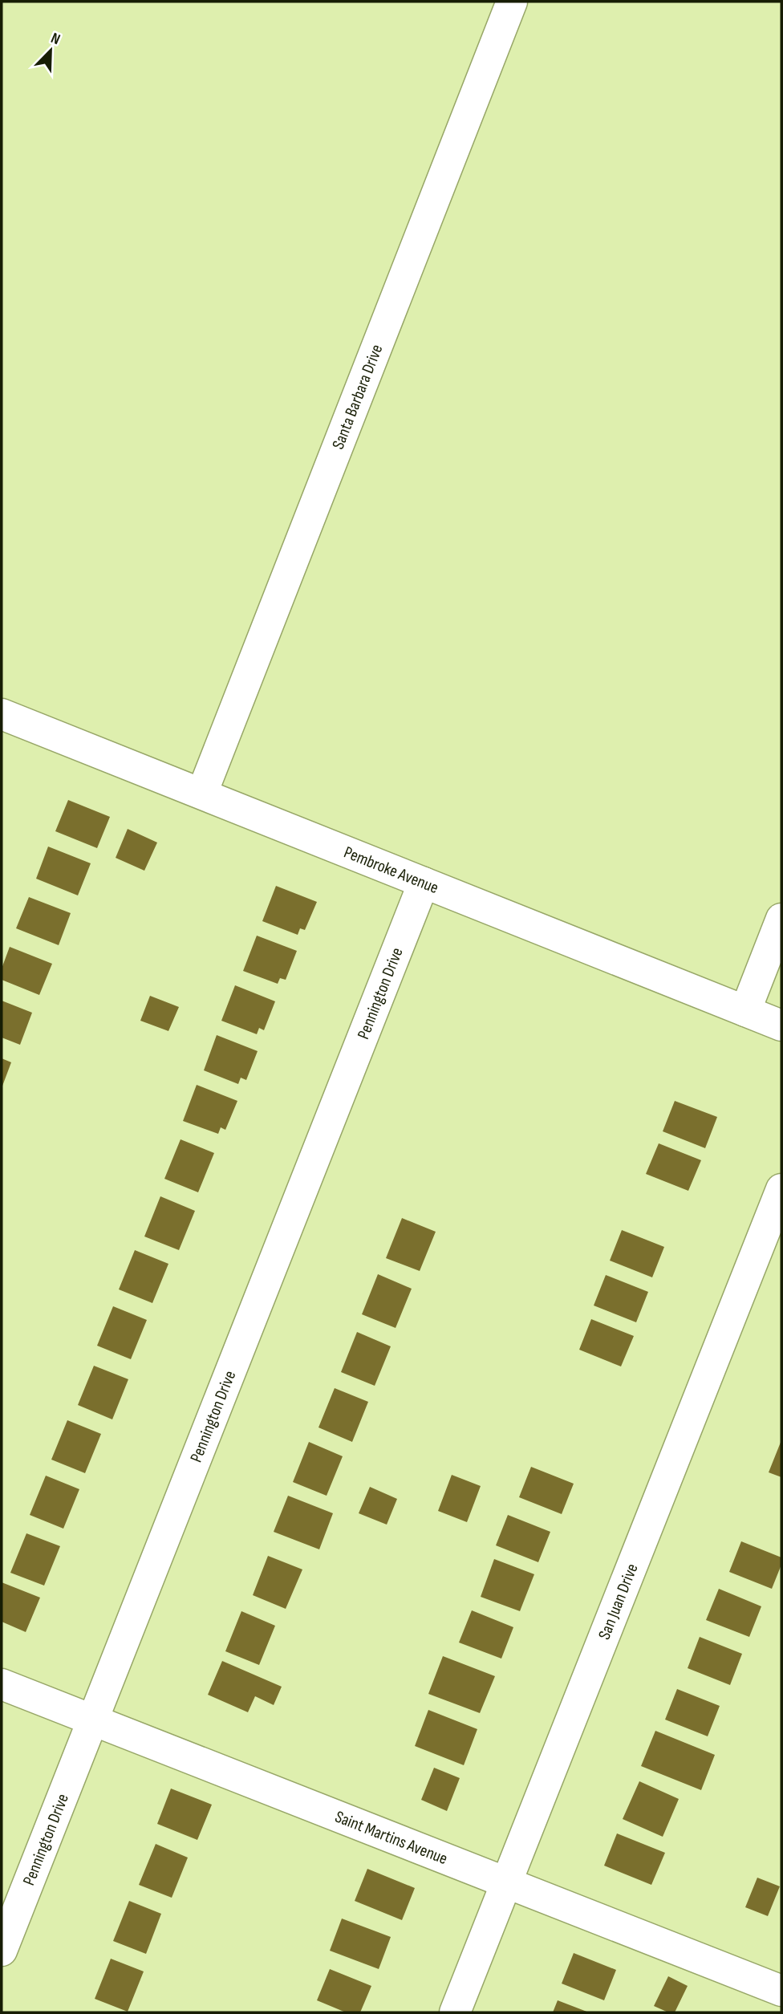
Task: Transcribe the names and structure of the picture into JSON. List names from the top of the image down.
{
  "streets": {
    "street": [
      "Santa Barbara Drive",
      "Pembroke Avenue",
      "Pennington Drive",
      "San Juan Drive",
      "Saint Martins Avenue"
    ]
  },
  "crossings": [
    ["Santa Barbara Drive", "Pembroke Avenue"],
    ["Pembroke Avenue", "Pennington Drive"],
    ["Pennington Drive", "Saint Martins Avenue"],
    ["San Juan Drive", "Saint Martins Avenue"]
  ],
  "north": "top right"
}
